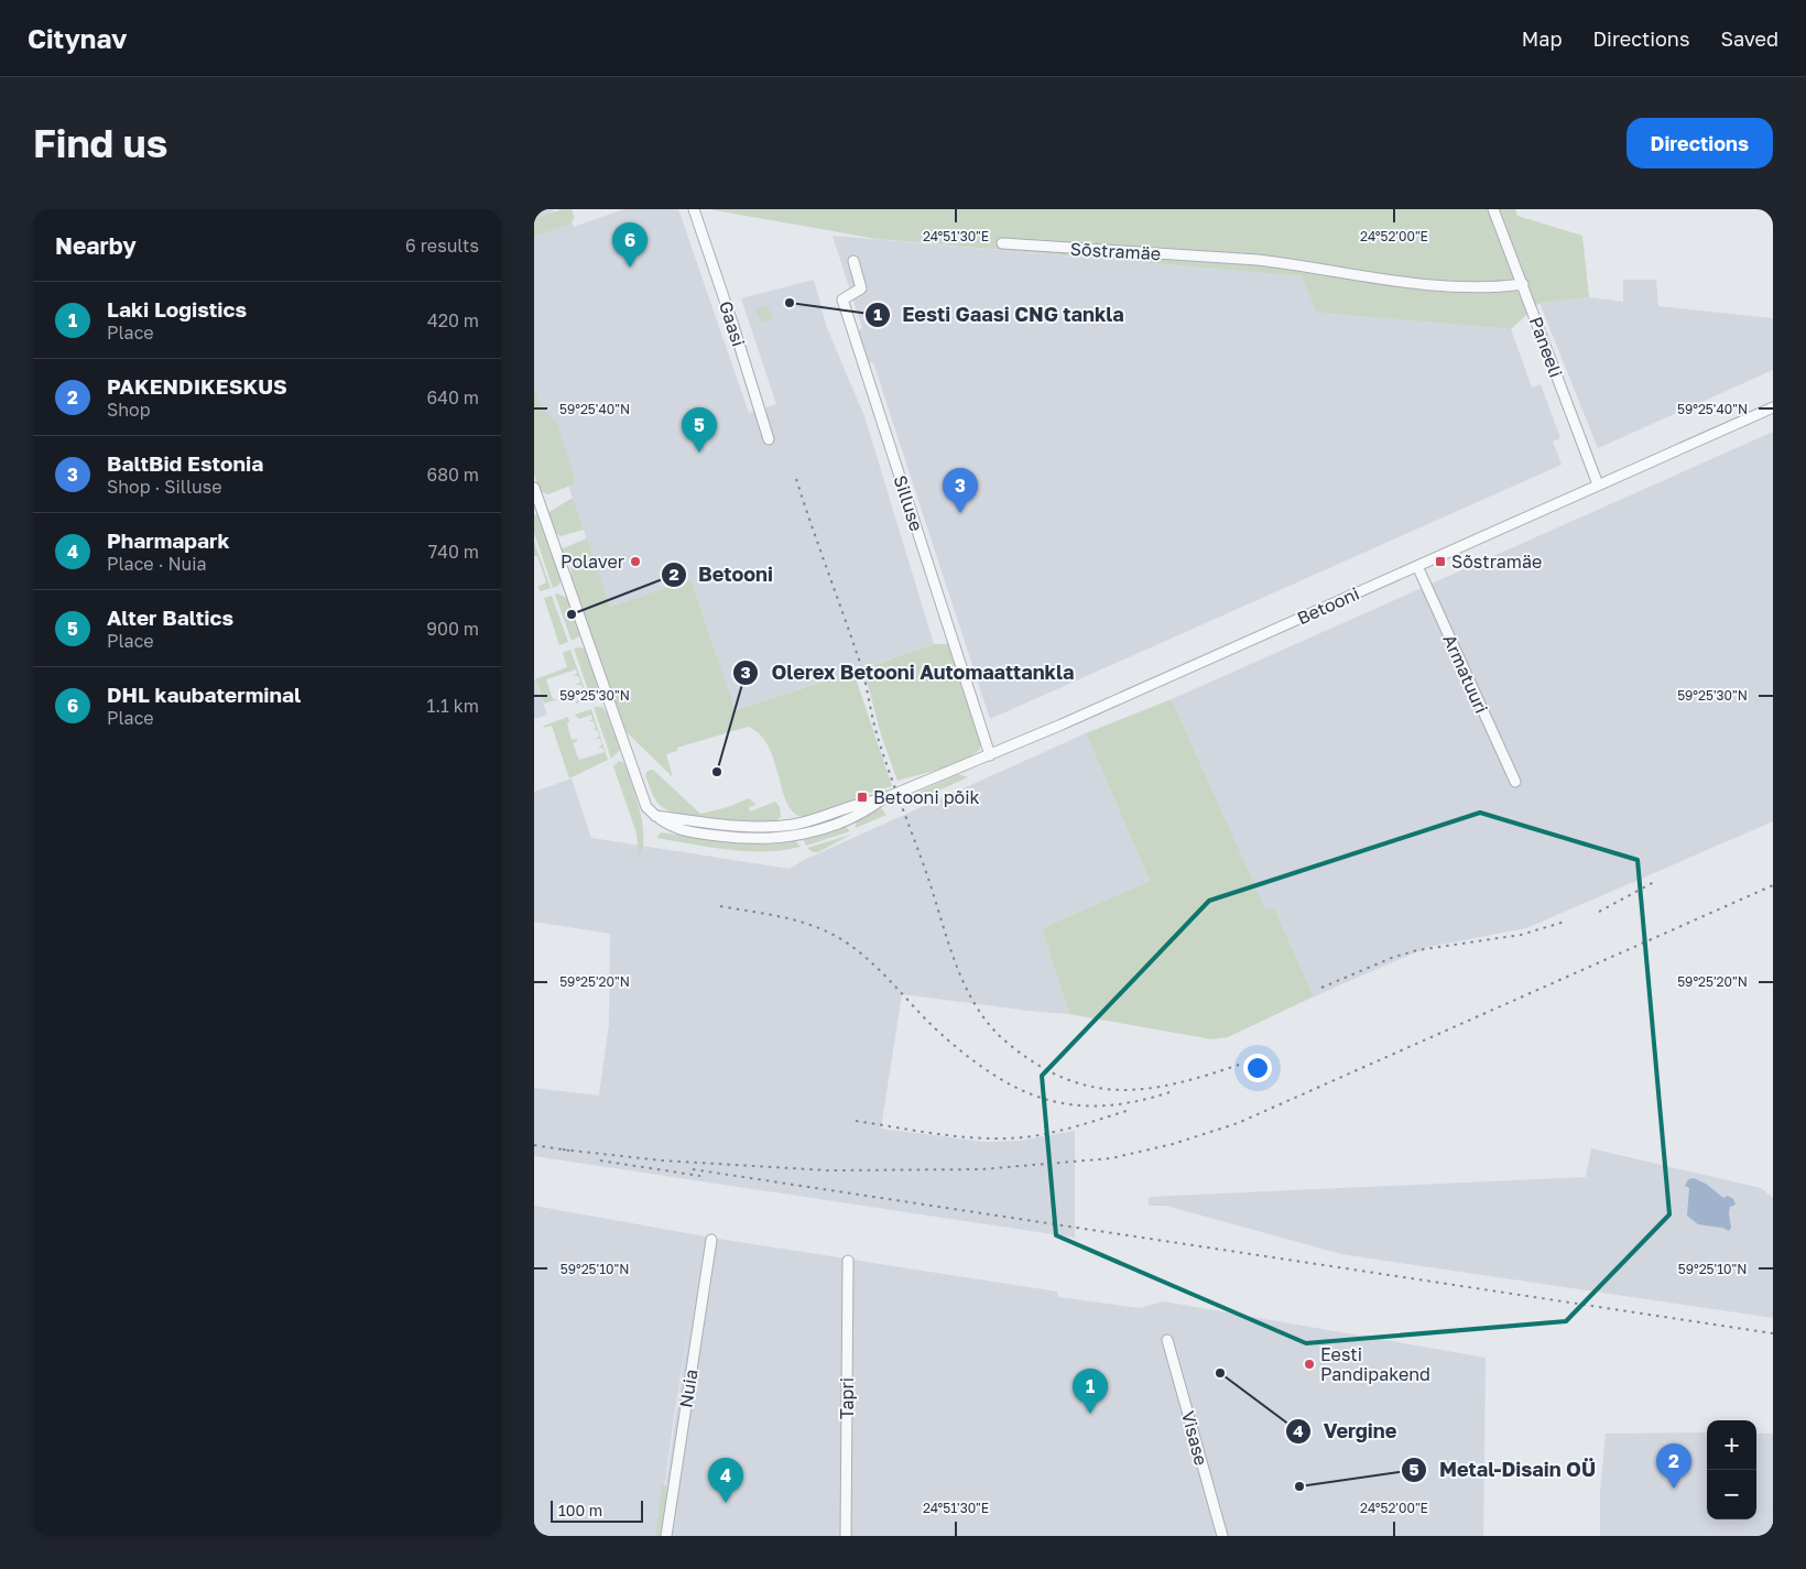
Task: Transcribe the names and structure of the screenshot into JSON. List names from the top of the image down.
{
  "streets": {
    "street": [
      "Sõstramäe",
      "Gaasi",
      "Paneeli",
      "Silluse",
      "Betooni",
      "Armatuuri",
      "Nuia",
      "Tapri",
      "Visase"
    ]
  },
  "crossings": [
    ["Sõstramäe", "Paneeli"],
    ["Paneeli", "Betooni"],
    ["Silluse", "Betooni"],
    ["Betooni", "Armatuuri"]
  ],
  "places": {
    "other": [
      "Eesti Gaasi CNG tankla",
      "Polaver",
      "Betooni",
      "Olerex Betooni Automaattankla",
      "Eesti Pandipakend",
      "Vergine",
      "Metal-Disain OÜ"
    ],
    "transit": ["Sõstramäe", "Betooni põik"]
  },
  "scale_bar": "100 m",
  "page": {
    "header": "Citynav",
    "nav": ["Map", "Directions", "Saved"],
    "buttons": "Directions",
    "title": "Find us",
    "heading": ["Nearby", "6 results"],
    "pins": [
      "6",
      "5",
      "3",
      "1",
      "2",
      "4"
    ],
    "list": [
      {
        "mark": "1",
        "name": "Laki Logistics",
        "note": "Place",
        "value": "420 m"
      },
      {
        "mark": "2",
        "name": "PAKENDIKESKUS",
        "note": "Shop",
        "value": "640 m"
      },
      {
        "mark": "3",
        "name": "BaltBid Estonia",
        "note": "Shop · Silluse",
        "value": "680 m"
      },
      {
        "mark": "4",
        "name": "Pharmapark",
        "note": "Place · Nuia",
        "value": "740 m"
      },
      {
        "mark": "5",
        "name": "Alter Baltics",
        "note": "Place",
        "value": "900 m"
      },
      {
        "mark": "6",
        "name": "DHL kaubaterminal",
        "note": "Place",
        "value": "1.1 km"
      }
    ],
    "map_buttons": ["+", "−"],
    "scale": "100 m"
  },
  "coordinates": [
    "24°51'30\"E",
    "24°52'00\"E",
    "59°25'40\"N",
    "59°25'30\"N",
    "59°25'20\"N",
    "59°25'10\"N"
  ]
}
